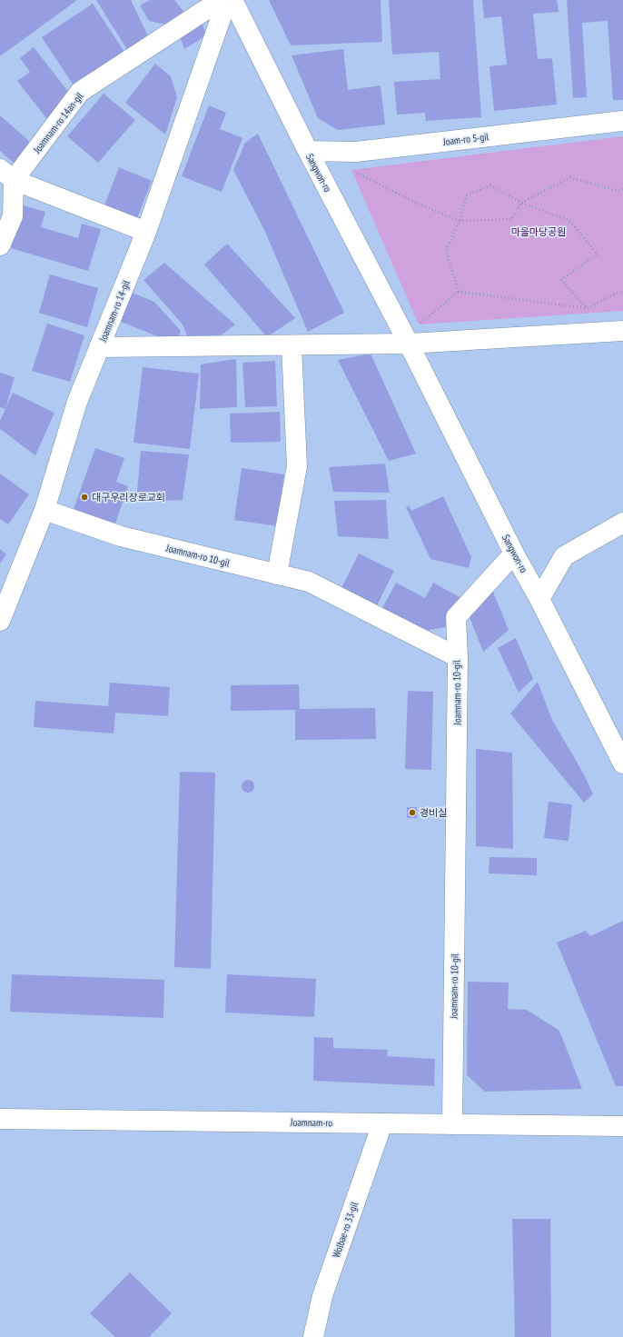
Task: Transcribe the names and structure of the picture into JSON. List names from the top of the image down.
{
  "streets": {
    "street": [
      "Joamnam-ro 14an-gil",
      "Joam-ro 5-gil",
      "Sangwon-ro",
      "Joamnam-ro 14-gil",
      "Joamnam-ro 10-gil",
      "Joamnam-ro",
      "Wolbae-ro 33-gil"
    ]
  },
  "crossings": [
    ["Joam-ro 5-gil", "Sangwon-ro"],
    ["Joamnam-ro 14-gil", "Joamnam-ro 10-gil"],
    ["Joamnam-ro 10-gil", "Joamnam-ro"],
    ["Joamnam-ro", "Wolbae-ro 33-gil"]
  ],
  "parks": ["마을마당공원"],
  "places": ["대구우리장로교회", "경비실"]
}
